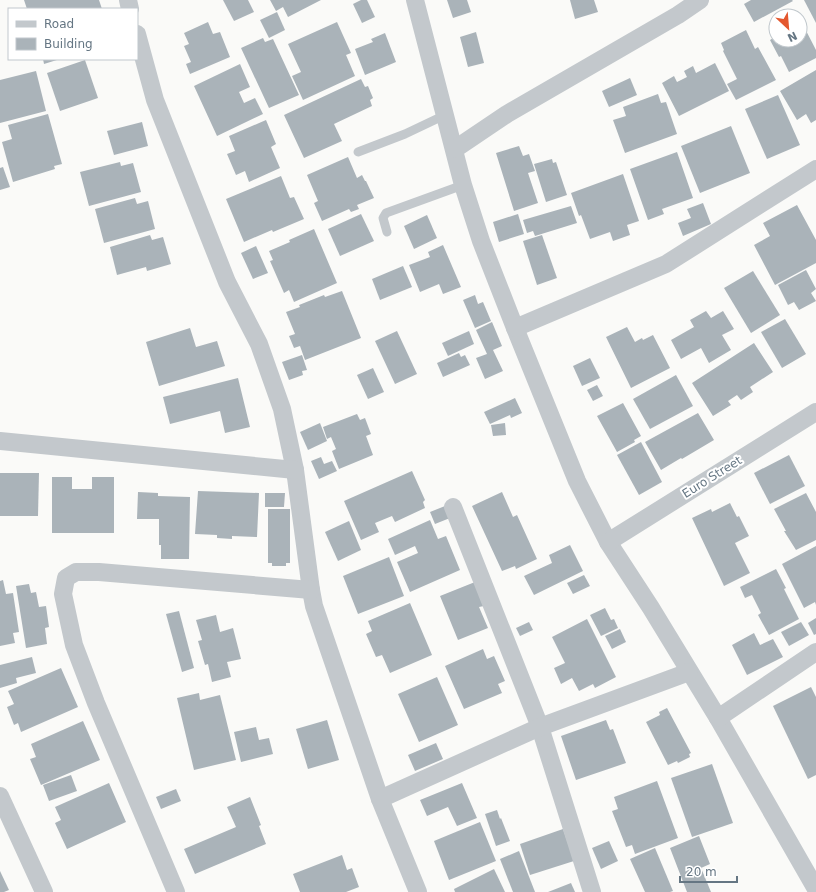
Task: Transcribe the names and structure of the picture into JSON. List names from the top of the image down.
{
  "streets": {
    "street": ["Euro Street"]
  },
  "legend": ["Road", "Building"],
  "scale_bar": "20 m",
  "north": "bottom right"
}
